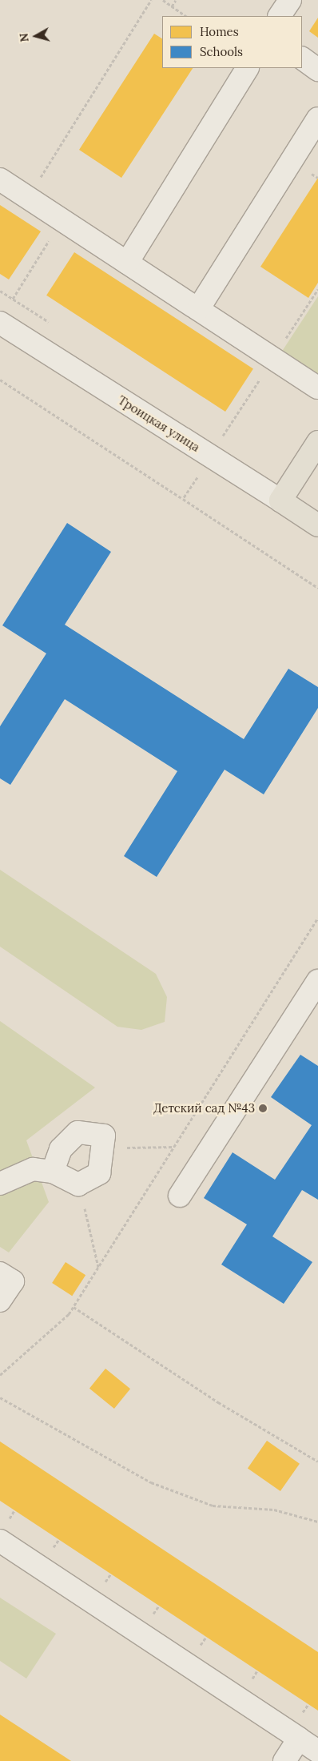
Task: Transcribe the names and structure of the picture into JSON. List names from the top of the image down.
{
  "streets": {
    "main road": ["Троицкая улица"]
  },
  "places": ["Детский сад №43"],
  "legend": ["Homes", "Schools"],
  "north": "left"
}
